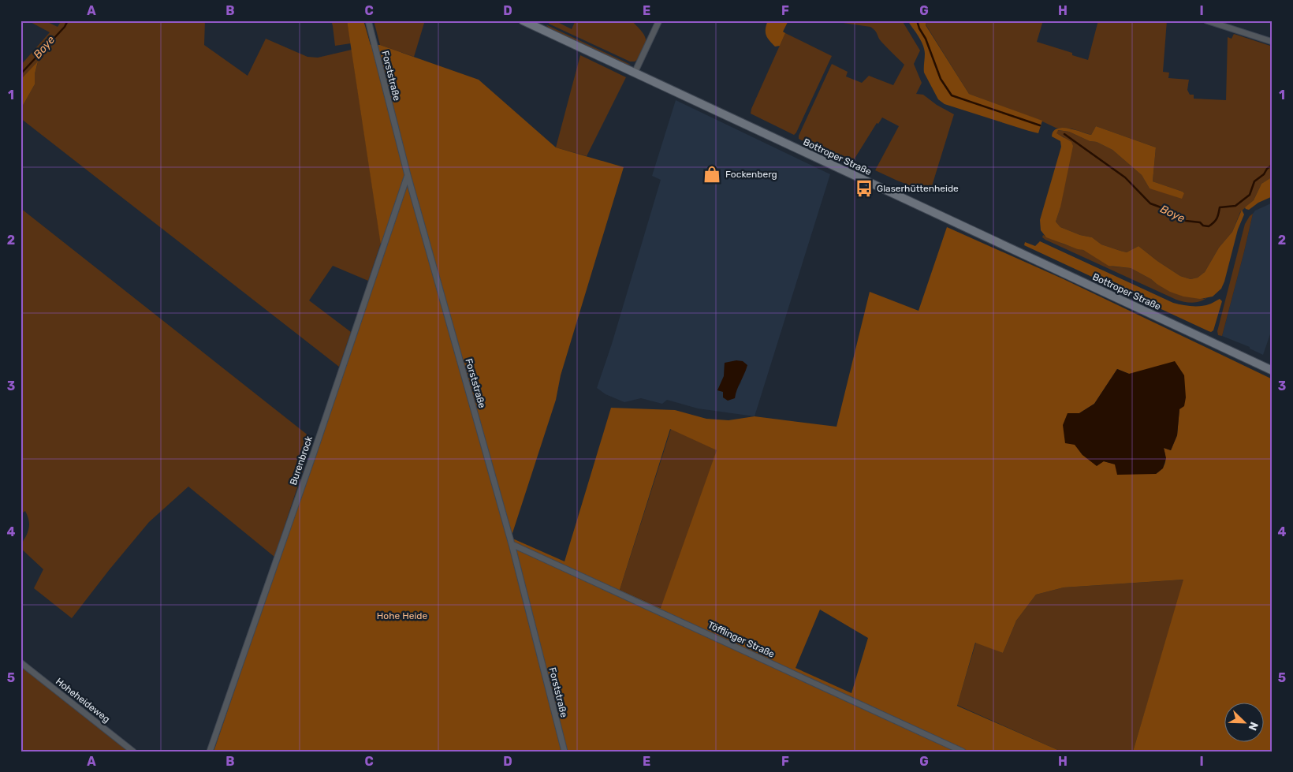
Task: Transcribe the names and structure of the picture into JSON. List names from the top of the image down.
{
  "streets": {
    "main road": ["Bottroper Straße"],
    "street": [
      "Forststraße",
      "Burenbrock",
      "Töfflinger Straße",
      "Hoheheideweg"
    ]
  },
  "crossings": [
    ["Forststraße", "Burenbrock"],
    ["Forststraße", "Töfflinger Straße"]
  ],
  "water": ["Boye"],
  "parks": ["Hohe Heide"],
  "places": {
    "shop": ["Fockenberg"],
    "bus stop": ["Glaserhüttenheide"]
  },
  "north": "bottom right",
  "grid": {
    "columns": [
      "A",
      "B",
      "C",
      "D",
      "E",
      "F",
      "G",
      "H",
      "I"
    ],
    "rows": [
      "1",
      "2",
      "3",
      "4",
      "5"
    ]
  }
}
